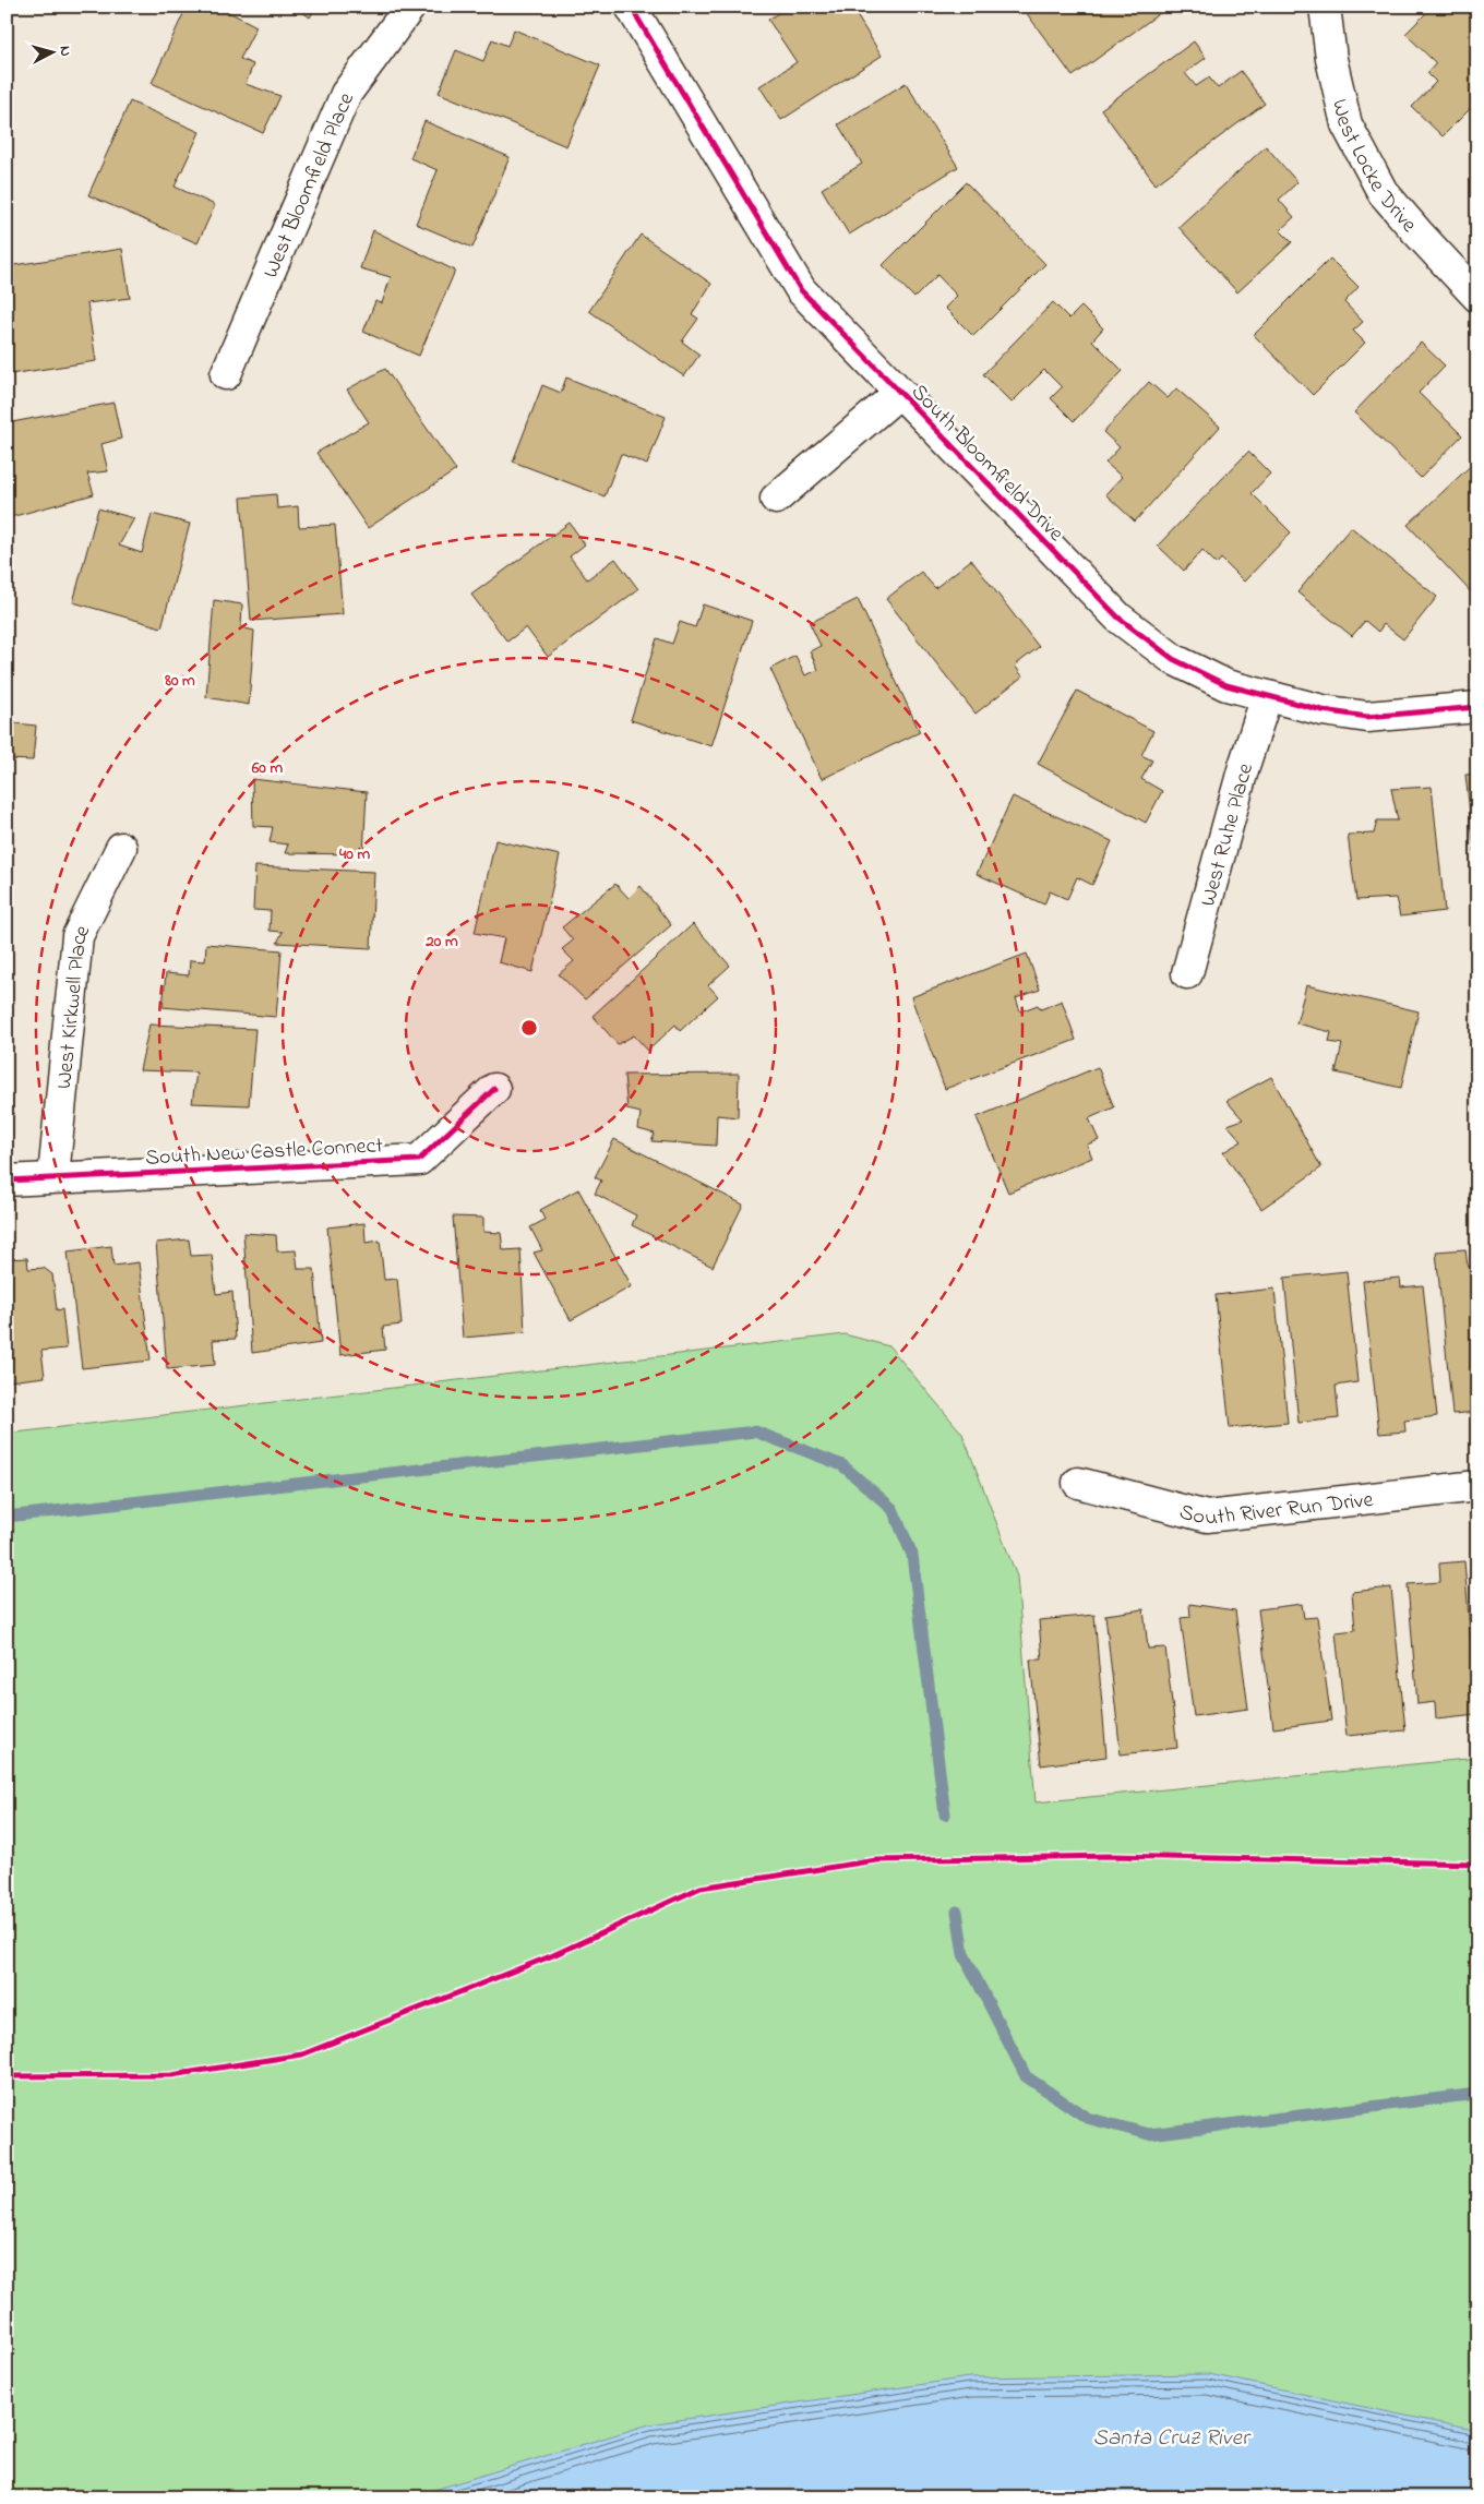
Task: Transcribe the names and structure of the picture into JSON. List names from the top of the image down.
{
  "streets": {
    "street": [
      "West Locke Drive",
      "West Bloomfield Place",
      "South Bloomfield Drive",
      "West Ruhe Place",
      "West Kirkwell Place",
      "South New Castle Connect",
      "South River Run Drive"
    ]
  },
  "crossings": [
    ["South Bloomfield Drive", "West Ruhe Place"],
    ["West Kirkwell Place", "South New Castle Connect"]
  ],
  "water": ["Santa Cruz River"],
  "north": "right",
  "rings": [
    "80 m",
    "60 m",
    "40 m",
    "20 m"
  ]
}
